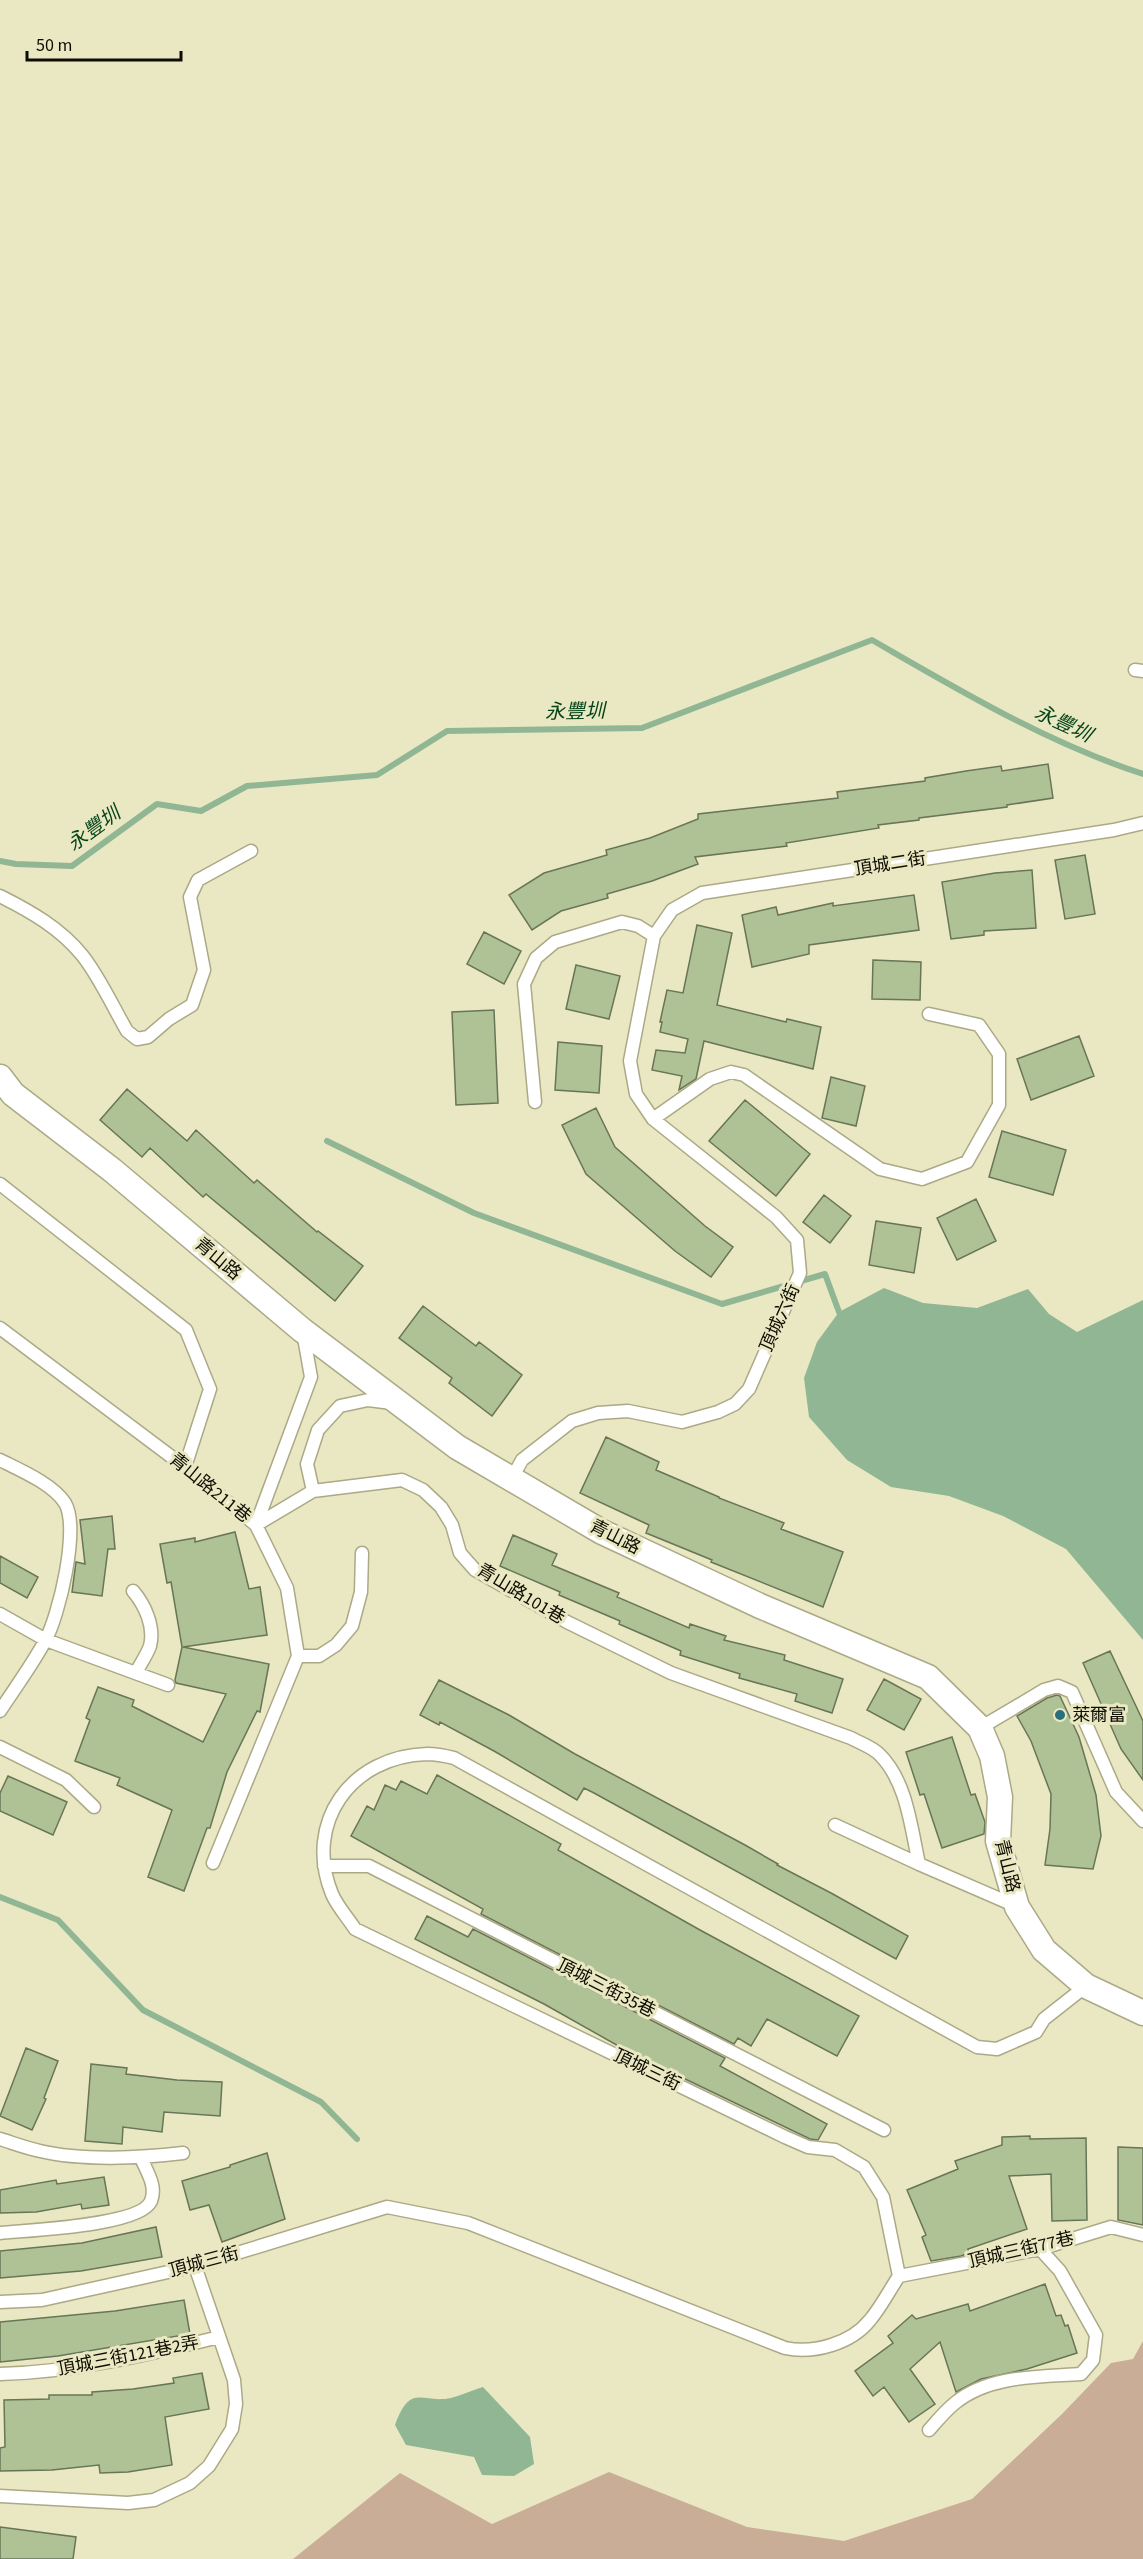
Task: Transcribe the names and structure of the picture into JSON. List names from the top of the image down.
{
  "streets": {
    "street": ["青山路"],
    "lane": [
      "頂城二街",
      "頂城六街",
      "青山路211巷",
      "青山路101巷",
      "頂城三街35巷",
      "頂城三街",
      "頂城三街77巷",
      "頂城三街121巷2弄"
    ]
  },
  "crossings": [
    ["頂城二街", "頂城六街"],
    ["青山路", "頂城六街"],
    ["青山路", "青山路211巷"],
    ["青山路", "頂城三街"],
    ["青山路211巷", "青山路101巷"],
    ["頂城三街35巷", "頂城三街"],
    ["頂城三街", "頂城三街77巷"]
  ],
  "water": ["永豐圳"],
  "places": ["萊爾富"],
  "scale_bar": "50 m"
}
